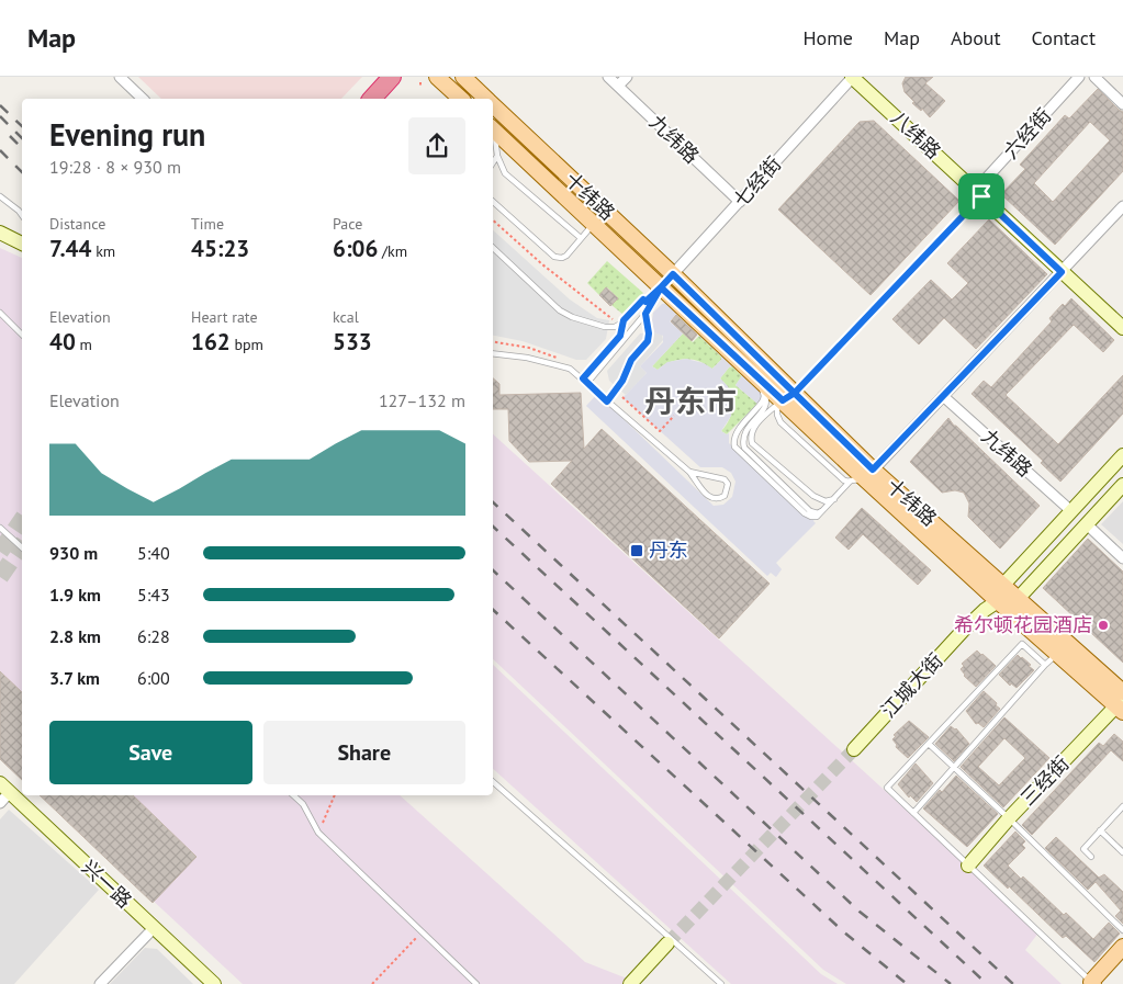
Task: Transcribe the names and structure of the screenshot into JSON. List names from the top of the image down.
{
  "streets": {
    "main road": [
      "八纬路",
      "十纬路",
      "江城大街",
      "三经街",
      "兴一路"
    ],
    "street": ["六经街", "九纬路", "七经街"]
  },
  "crossings": [
    ["六经街", "八纬路"],
    ["八纬路", "七经街"],
    ["九纬路", "七经街"],
    ["九纬路", "江城大街"],
    ["七经街", "十纬路"],
    ["十纬路", "江城大街"],
    ["十纬路", "三经街"]
  ],
  "districts": ["丹东市"],
  "places": {
    "transit": ["丹东"],
    "other": ["希尔顿花园酒店"]
  },
  "page": {
    "header": "Map",
    "nav": [
      "Home",
      "Map",
      "About",
      "Contact"
    ],
    "heading": ["Evening run", "19:28 · 8 × 930 m"],
    "stats": [
      ["Distance", "7.44 km"],
      ["Time", "45:23"],
      ["Pace", "6:06 /km"],
      ["Elevation", "40 m"],
      ["Heart rate", "162 bpm"],
      ["kcal", "533"]
    ],
    "chart": ["Elevation", "127–132 m"],
    "list": [
      {
        "name": "930 m",
        "note": "5:40"
      },
      {
        "name": "1.9 km",
        "note": "5:43"
      },
      {
        "name": "2.8 km",
        "note": "6:28"
      },
      {
        "name": "3.7 km",
        "note": "6:00"
      }
    ],
    "buttons": ["Save", "Share"]
  }
}
